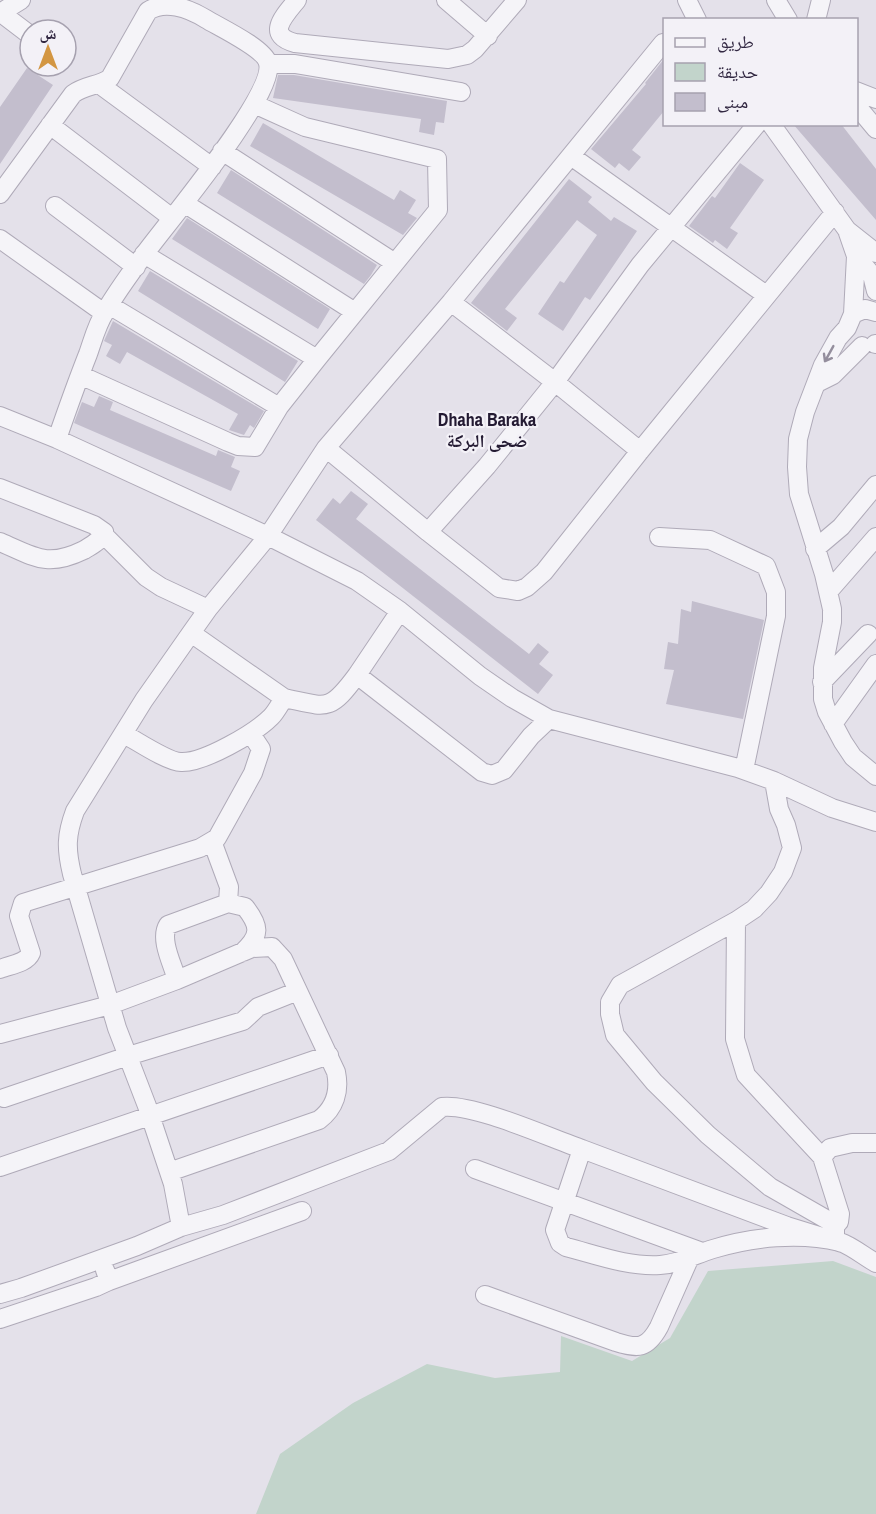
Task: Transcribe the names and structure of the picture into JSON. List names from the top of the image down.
{
  "districts": ["Dhaha Baraka ضحى البركة"],
  "legend": ["طريق", "حديقة", "مبنى"],
  "north": "top"
}
